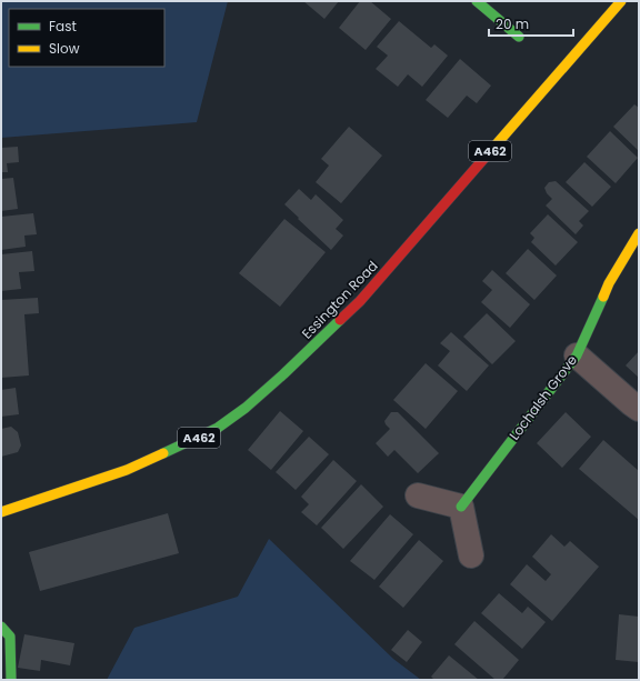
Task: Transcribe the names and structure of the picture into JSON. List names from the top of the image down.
{
  "streets": {
    "main road": ["A462", "Essington Road", "Lochalsh Grove"]
  },
  "legend": ["Fast", "Slow"],
  "scale_bar": "20 m"
}
